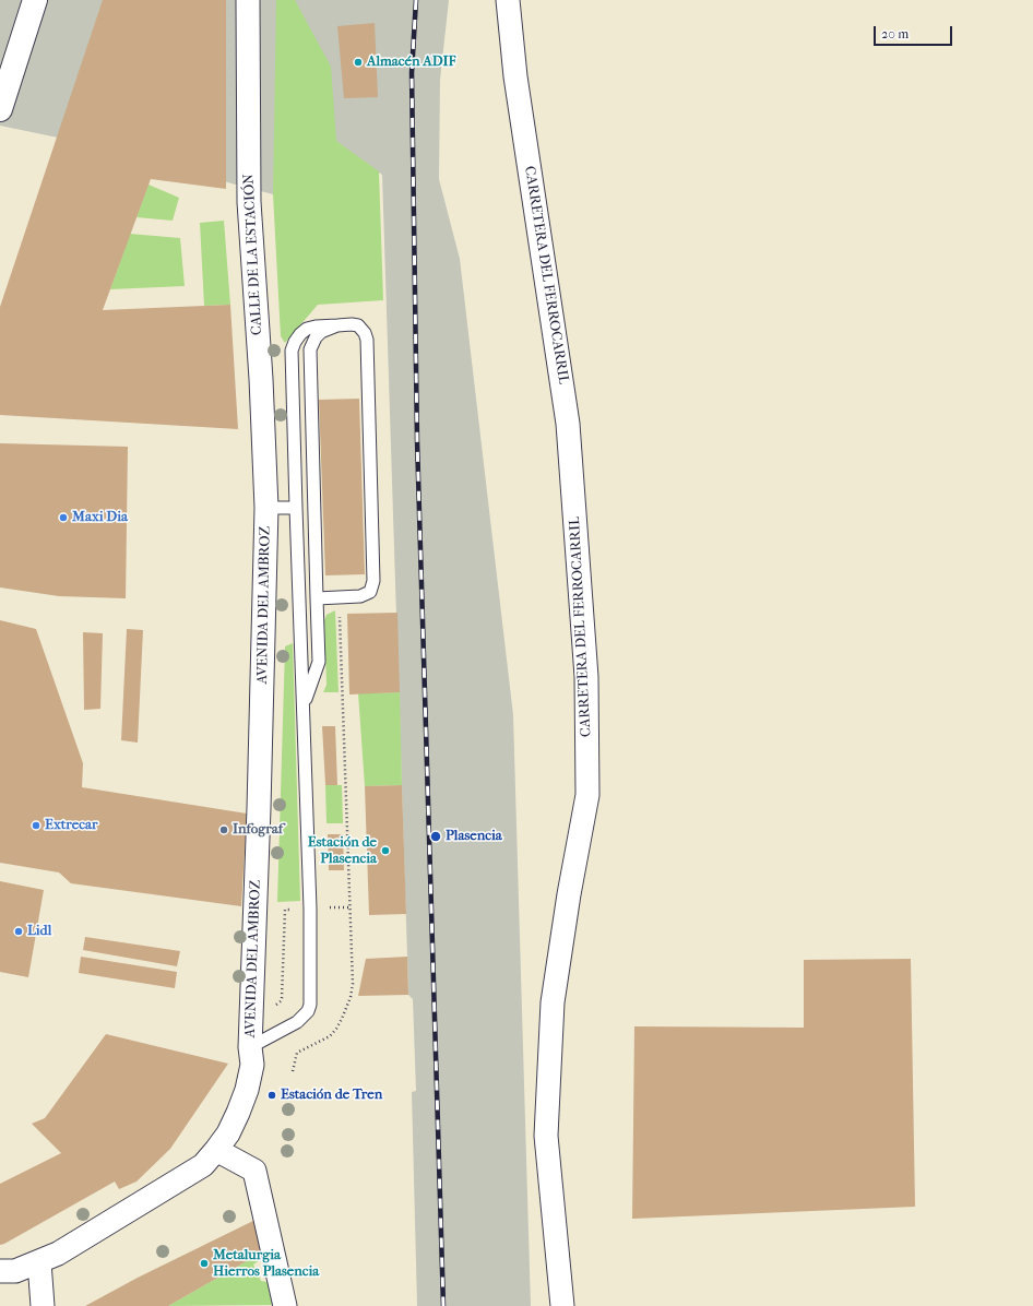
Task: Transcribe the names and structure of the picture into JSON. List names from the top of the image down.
{
  "streets": {
    "street": ["CALLE DE LA ESTACIÓN", "CARRETERA DEL FERROCARRIL", "AVENIDA DEL AMBROZ"]
  },
  "crossings": [
    ["CALLE DE LA ESTACIÓN", "AVENIDA DEL AMBROZ"]
  ],
  "places": [
    "Almacén ADIF",
    "Maxi Dia",
    "Extrecar",
    "Infograf",
    "Plasencia",
    "Estación de Plasencia",
    "Lidl",
    "Estación de Tren",
    "Metalurgia Hierros Plasencia"
  ],
  "scale_bar": "20 m"
}
